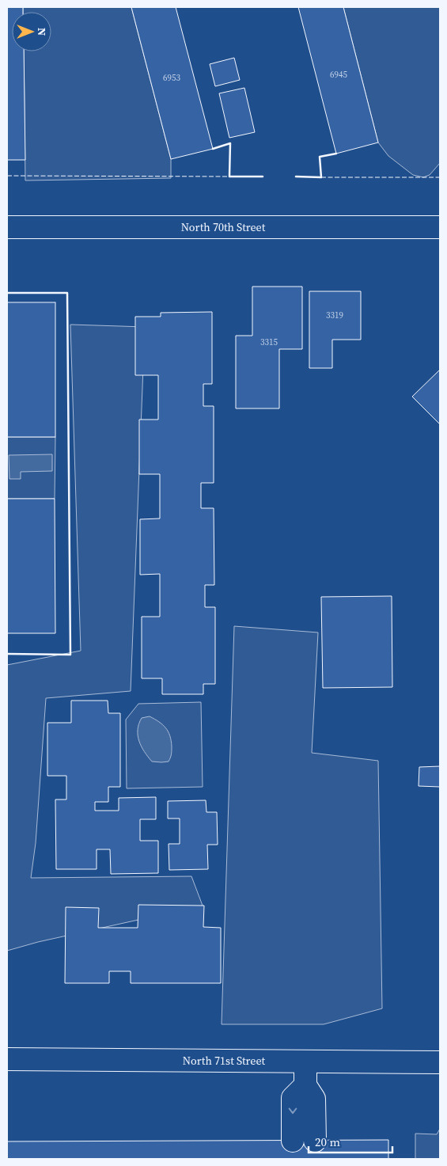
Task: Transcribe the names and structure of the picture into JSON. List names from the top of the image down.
{
  "streets": {
    "street": ["North 70th Street", "North 71st Street"]
  },
  "house_numbers": [
    "6945",
    "6953",
    "3319",
    "3315"
  ],
  "scale_bar": "20 m",
  "north": "right"
}
